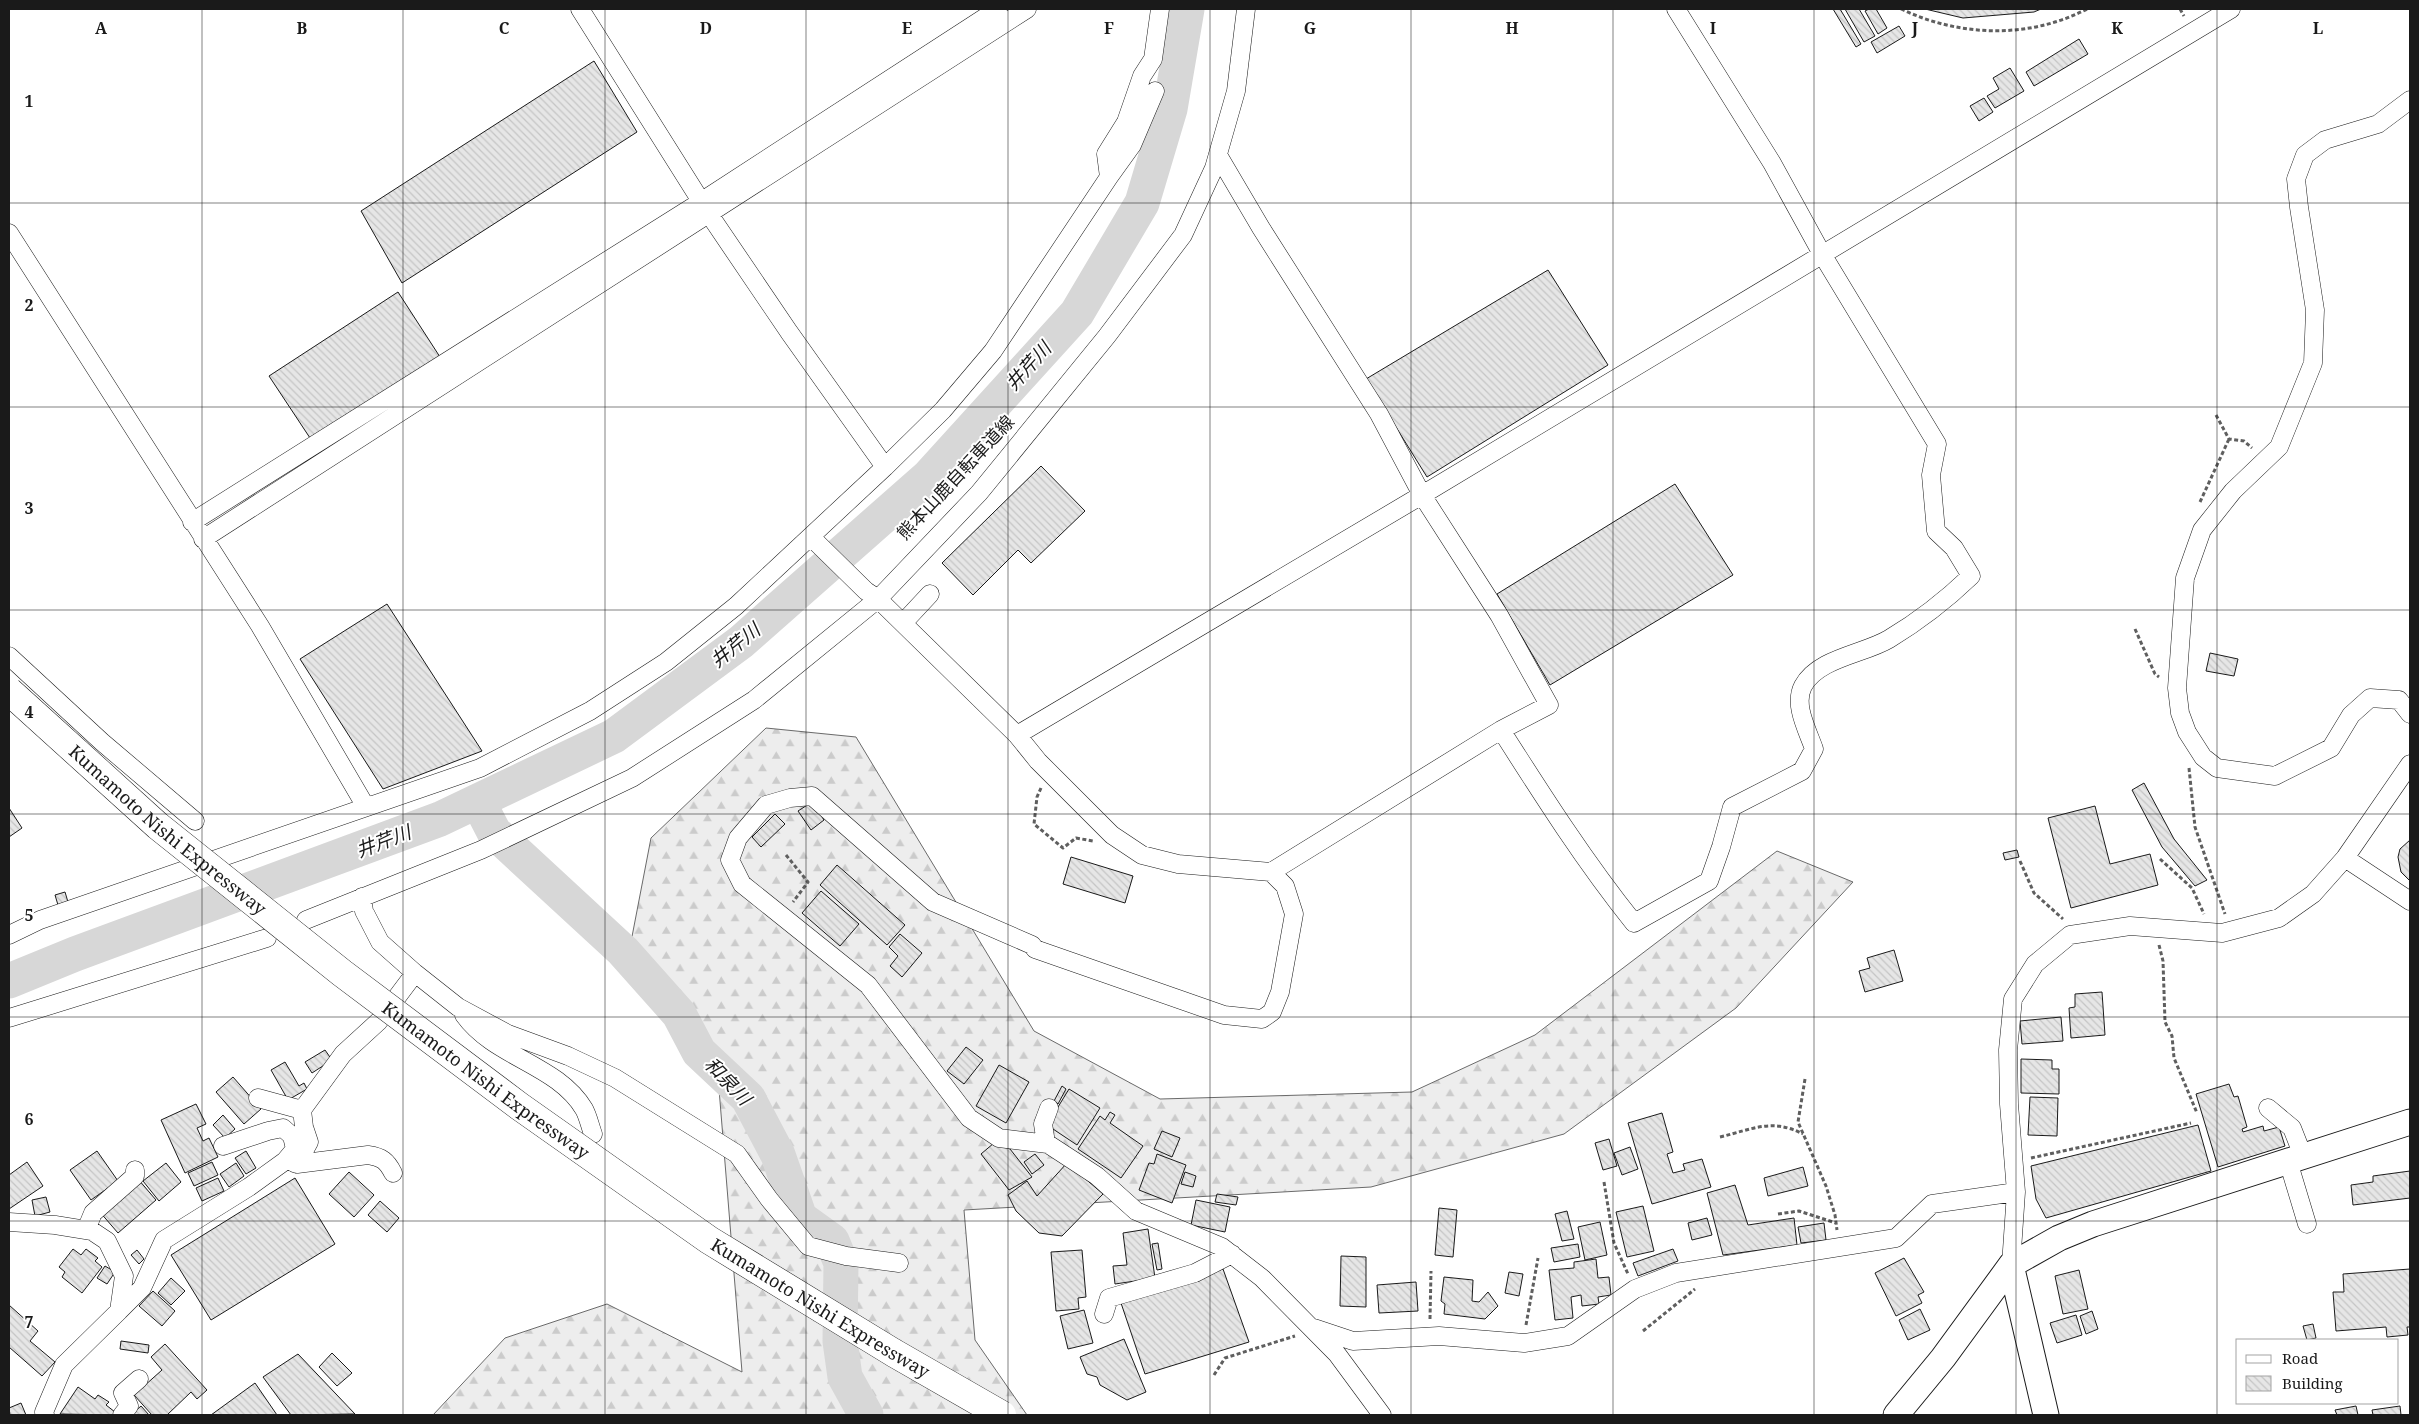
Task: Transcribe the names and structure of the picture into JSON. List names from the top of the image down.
{
  "streets": {
    "highway": ["Kumamoto Nishi Expressway"]
  },
  "water": ["井芹川", "和泉川"],
  "legend": ["Road", "Building"],
  "grid": {
    "columns": [
      "A",
      "B",
      "C",
      "D",
      "E",
      "F",
      "G",
      "H",
      "I",
      "J",
      "K",
      "L"
    ],
    "rows": [
      "1",
      "2",
      "3",
      "4",
      "5",
      "6",
      "7"
    ]
  }
}
